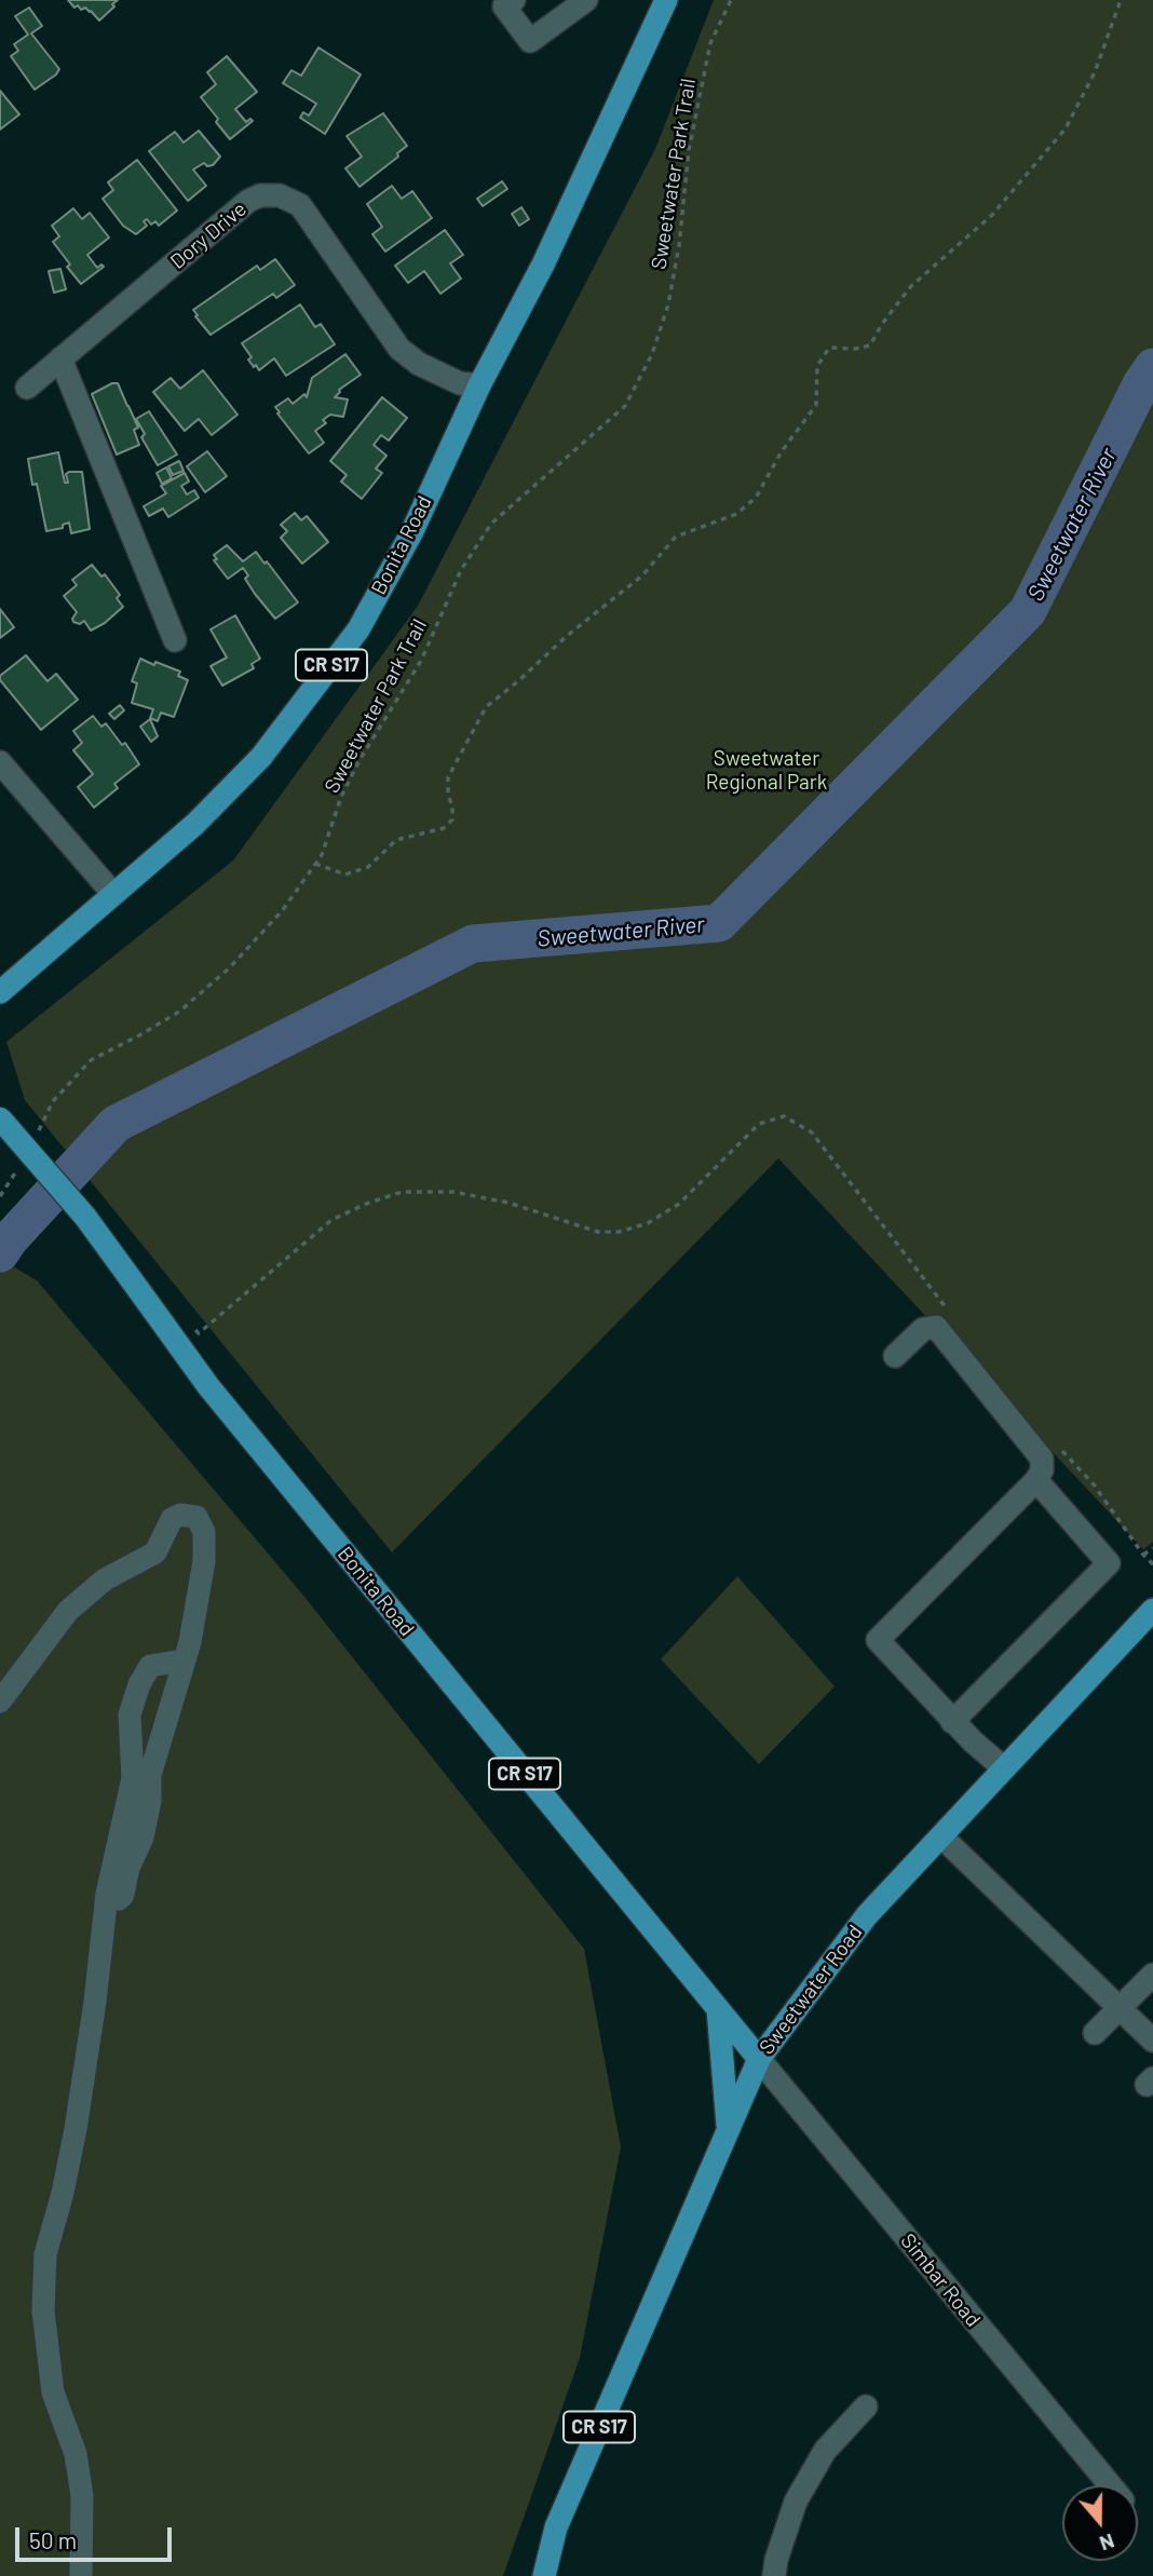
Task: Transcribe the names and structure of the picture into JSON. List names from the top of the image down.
{
  "streets": {
    "main road": ["Bonita Road", "CR S17", "Sweetwater Road"],
    "street": ["Dory Drive", "Simbar Road"],
    "path": ["Sweetwater Park Trail"]
  },
  "crossings": [
    ["Dory Drive", "Bonita Road"],
    ["Bonita Road", "Sweetwater Road"],
    ["Bonita Road", "Simbar Road"],
    ["Sweetwater Road", "Simbar Road"]
  ],
  "water": ["Sweetwater River"],
  "parks": ["Sweetwater Regional Park"],
  "scale_bar": "50 m",
  "north": "bottom"
}
